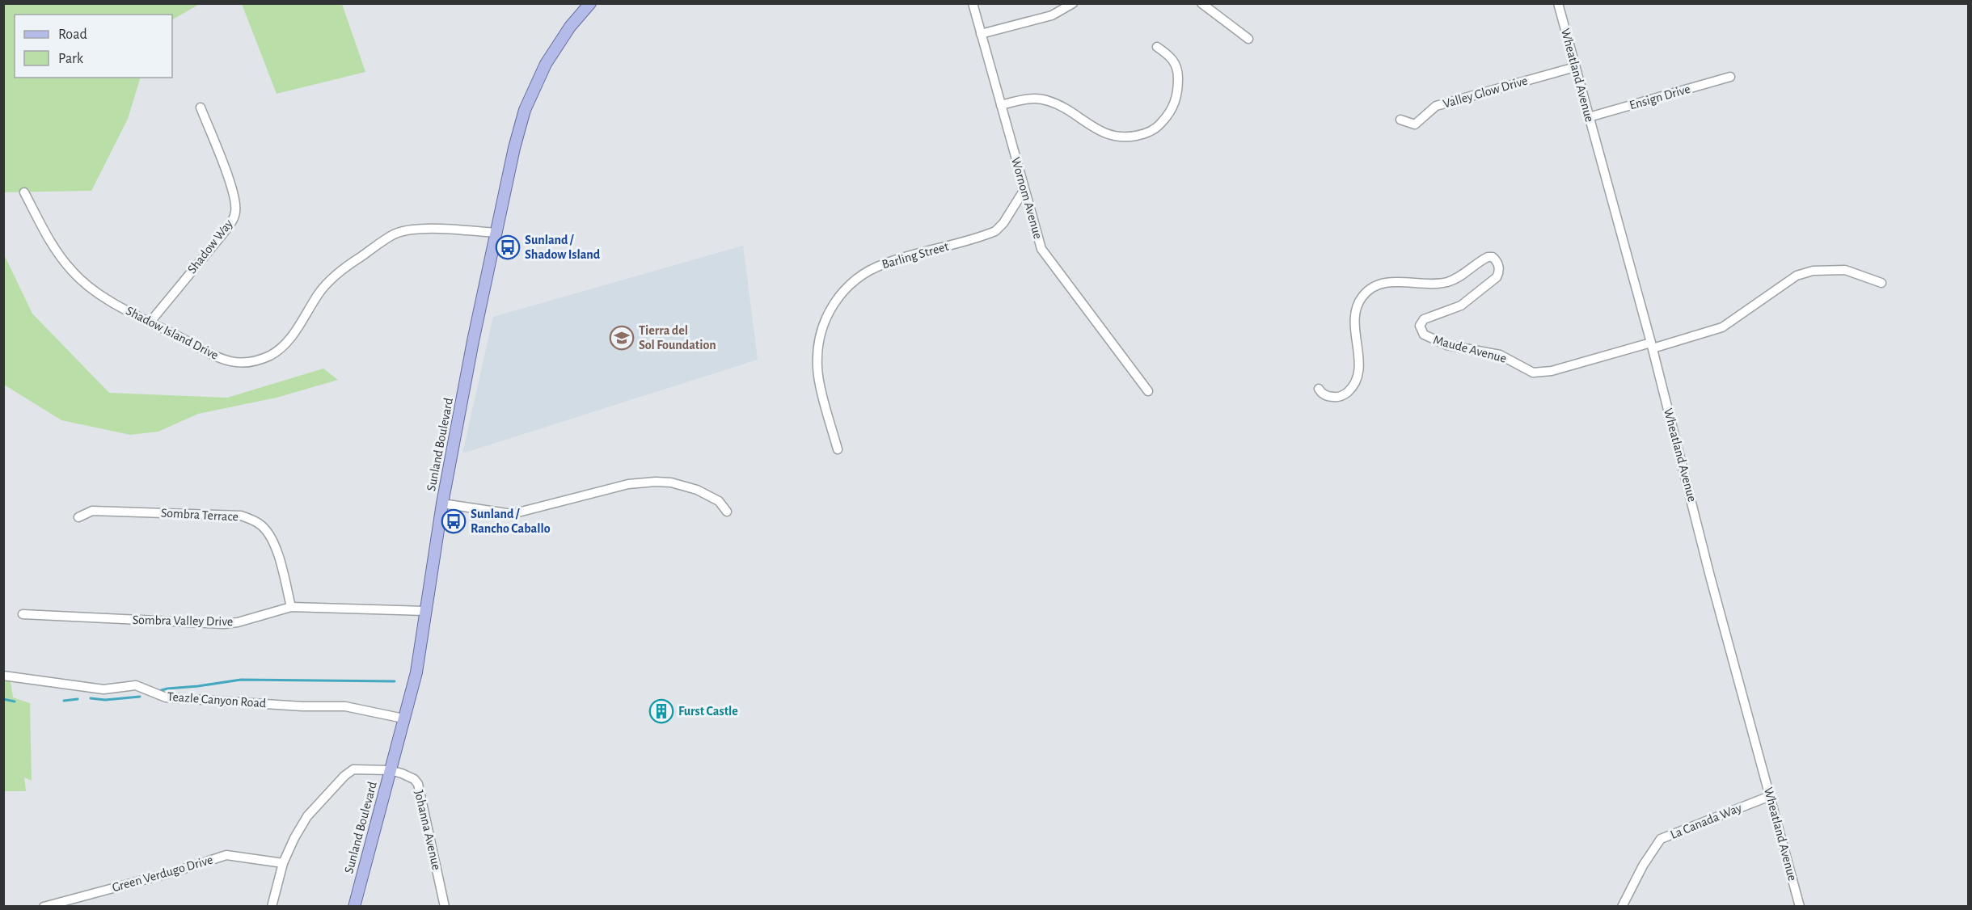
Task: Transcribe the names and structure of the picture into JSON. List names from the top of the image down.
{
  "streets": {
    "main road": ["Sunland Boulevard"],
    "street": [
      "Wheatland Avenue",
      "Valley Glow Drive",
      "Ensign Drive",
      "Wornom Avenue",
      "Shadow Way",
      "Barling Street",
      "Shadow Island Drive",
      "Maude Avenue",
      "Sombra Terrace",
      "Sombra Valley Drive",
      "Teazle Canyon Road",
      "La Canada Way",
      "Johanna Avenue",
      "Green Verdugo Drive"
    ]
  },
  "crossings": [
    ["Wheatland Avenue", "Valley Glow Drive"],
    ["Wheatland Avenue", "Ensign Drive"],
    ["Wheatland Avenue", "Maude Avenue"],
    ["Wheatland Avenue", "La Canada Way"],
    ["Wornom Avenue", "Barling Street"],
    ["Shadow Way", "Shadow Island Drive"],
    ["Shadow Island Drive", "Sunland Boulevard"],
    ["Sunland Boulevard", "Sombra Valley Drive"],
    ["Sunland Boulevard", "Teazle Canyon Road"],
    ["Sunland Boulevard", "Johanna Avenue"],
    ["Sombra Terrace", "Sombra Valley Drive"],
    ["Johanna Avenue", "Green Verdugo Drive"]
  ],
  "places": {
    "bus stop": ["Sunland / Shadow Island", "Sunland / Rancho Caballo"],
    "school or university": ["Tierra del Sol Foundation"],
    "building": ["Furst Castle"]
  },
  "legend": ["Road", "Park"]
}
